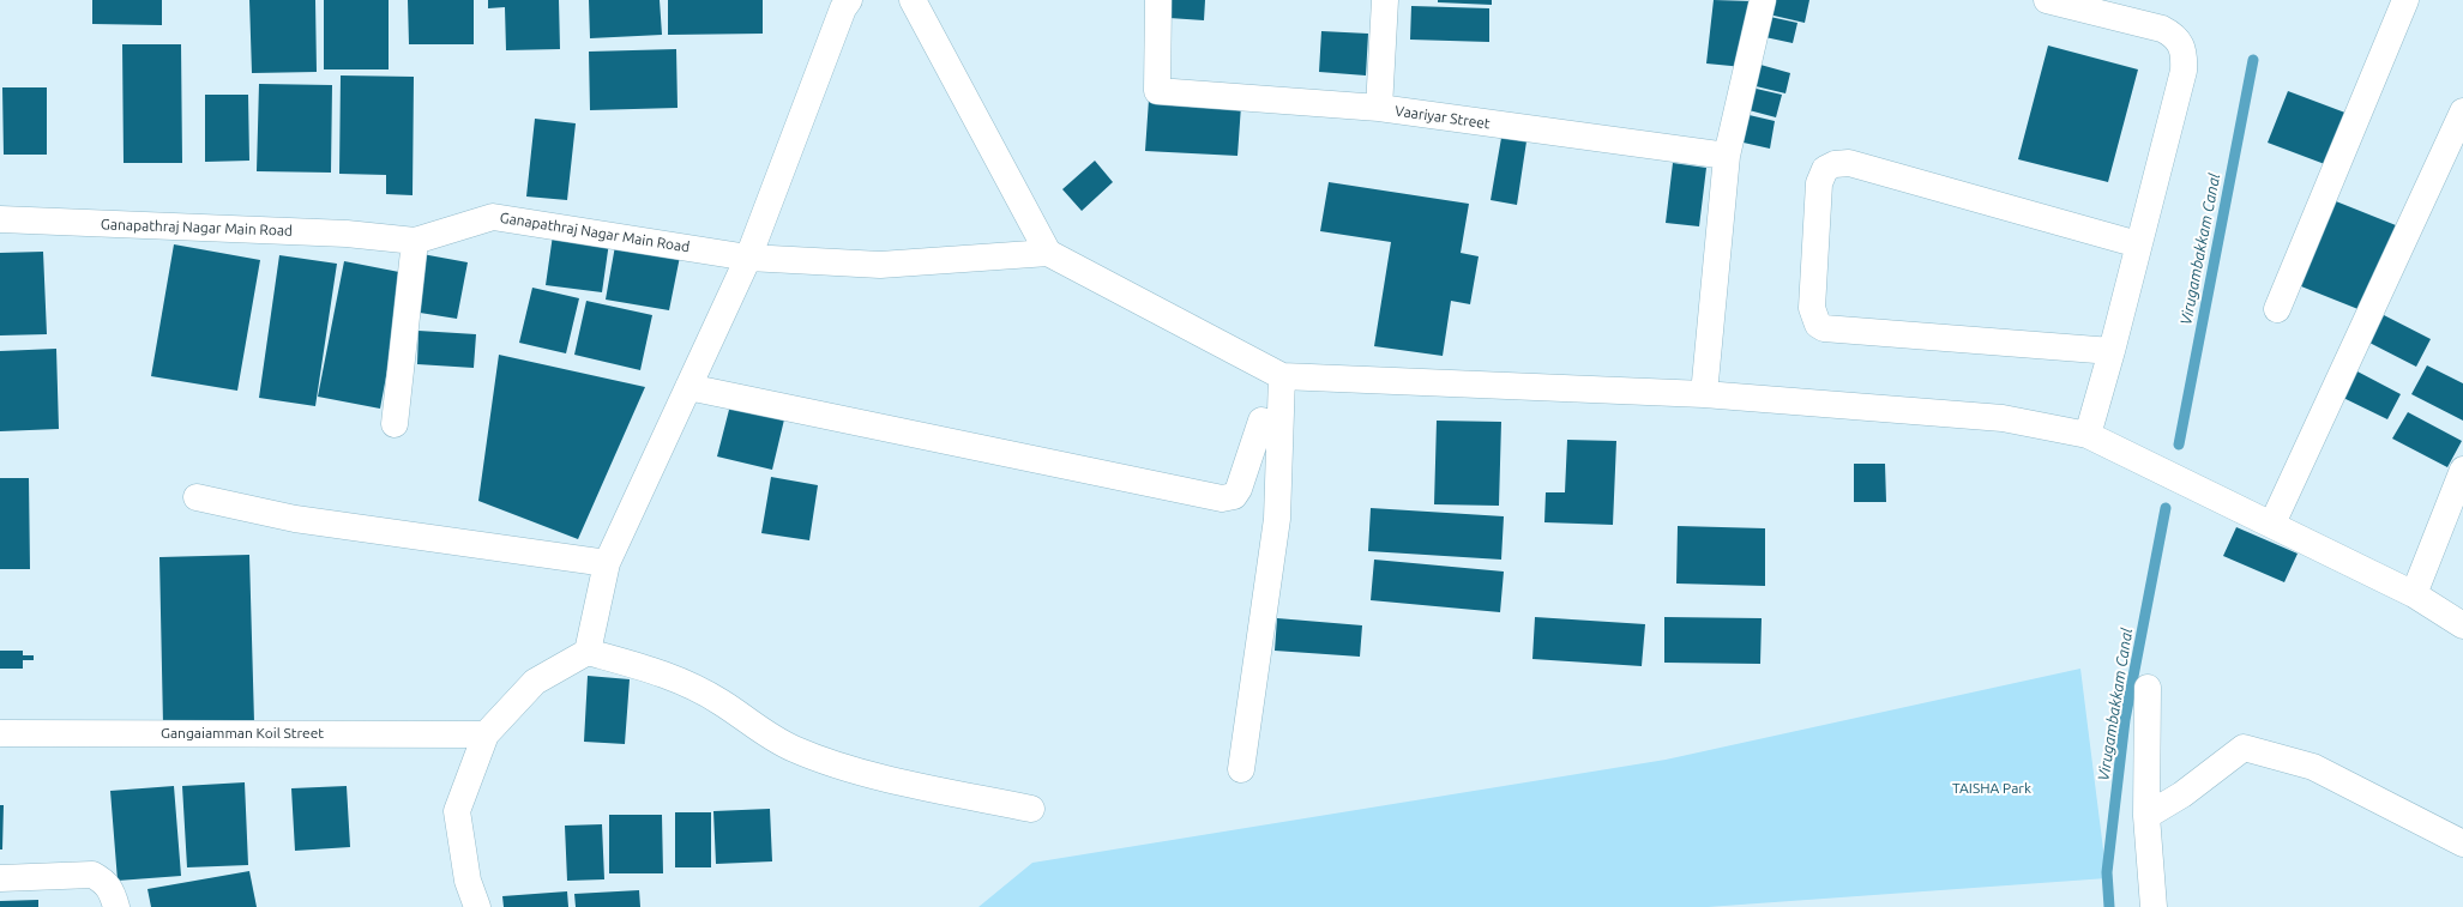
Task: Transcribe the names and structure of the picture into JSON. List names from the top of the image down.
{
  "streets": {
    "street": ["Vaariyar Street", "Ganapathraj Nagar Main Road", "Gangaiamman Koil Street"]
  },
  "water": ["Virugambakkam Canal"],
  "parks": ["TAISHA Park"]
}
